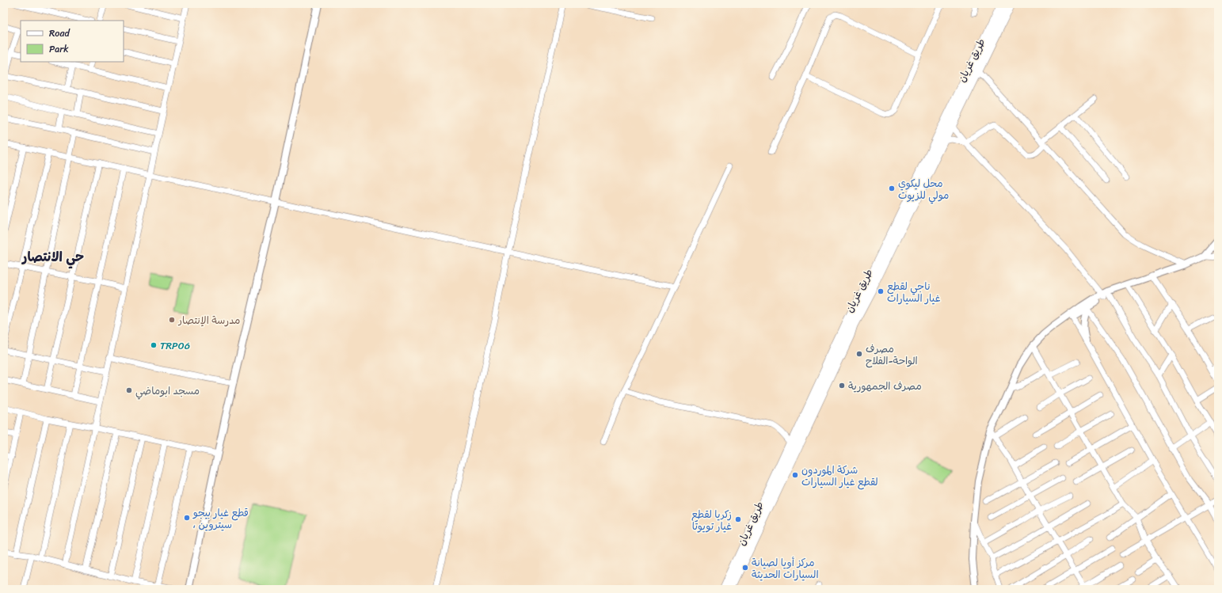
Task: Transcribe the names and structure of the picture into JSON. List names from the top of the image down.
{
  "streets": {
    "highway": ["طريق غريان"]
  },
  "districts": ["حي الانتصار"],
  "places": [
    "محل ليكوي مولي للزيوت",
    "ناجي لقطع غيار السيارات",
    "مدرسة الإنتصار",
    "TRP06",
    "مصرف الواحة-الفلاح",
    "مصرف الجمهورية",
    "مسجد ابوماضي",
    "شركة الموردون لقطع غيار السيارات",
    "قطع غيار بيجو ، سيتروين",
    "زكريا لقطع غيار تويوتا",
    "مركز أويا لصيانة السيارات الحديثة"
  ],
  "legend": ["Road", "Park"]
}
